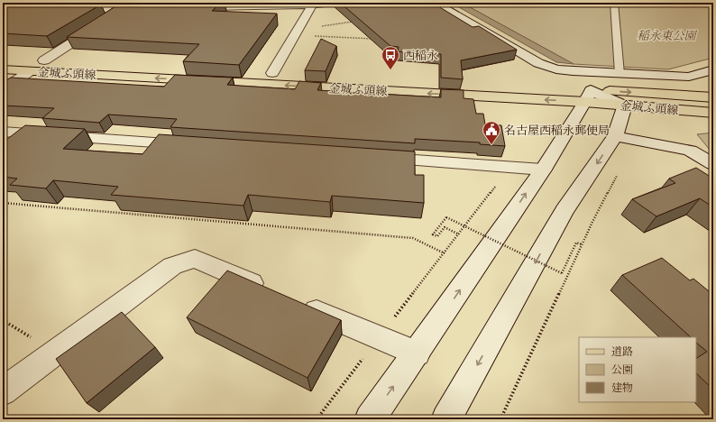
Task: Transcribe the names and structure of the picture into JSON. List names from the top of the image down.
{
  "streets": {
    "main road": ["金城ふ頭線"]
  },
  "parks": ["稲永東公園"],
  "places": {
    "bus stop": ["西稲永"],
    "public building": ["名古屋西稲永郵便局"]
  },
  "legend": ["道路", "公園", "建物"]
}
